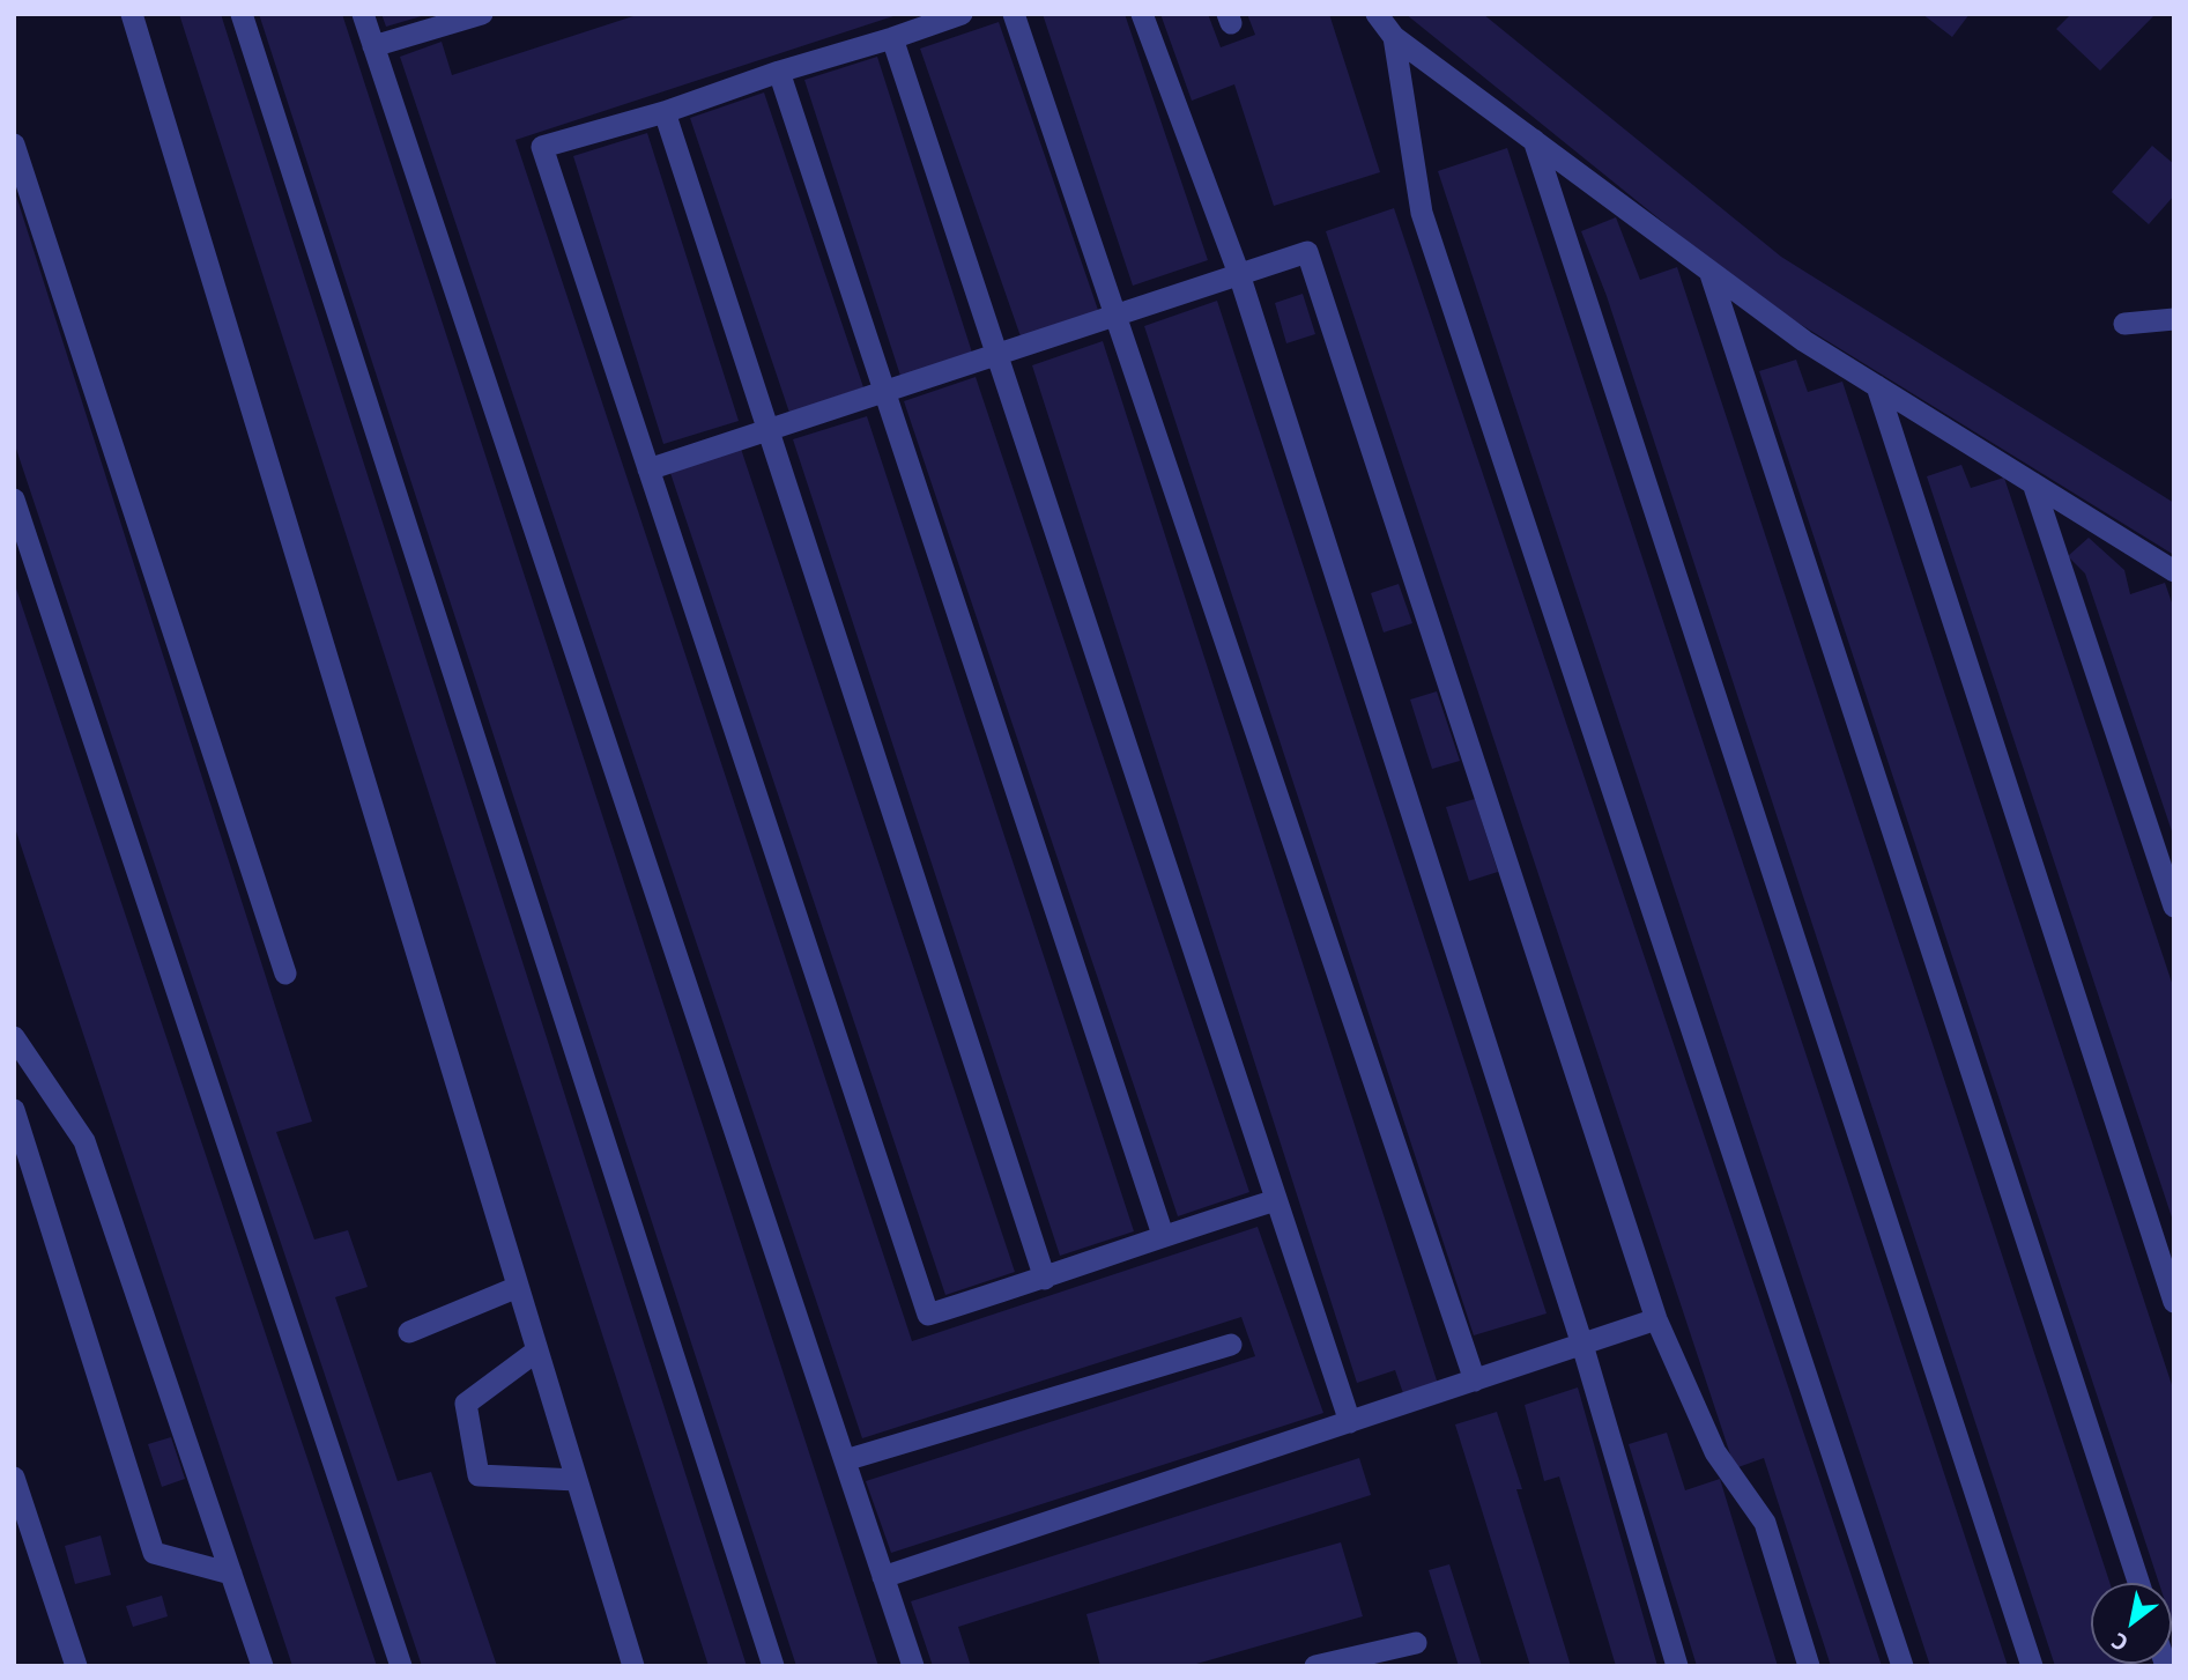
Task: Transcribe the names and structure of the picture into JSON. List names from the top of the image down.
{
  "north": "bottom left"
}
